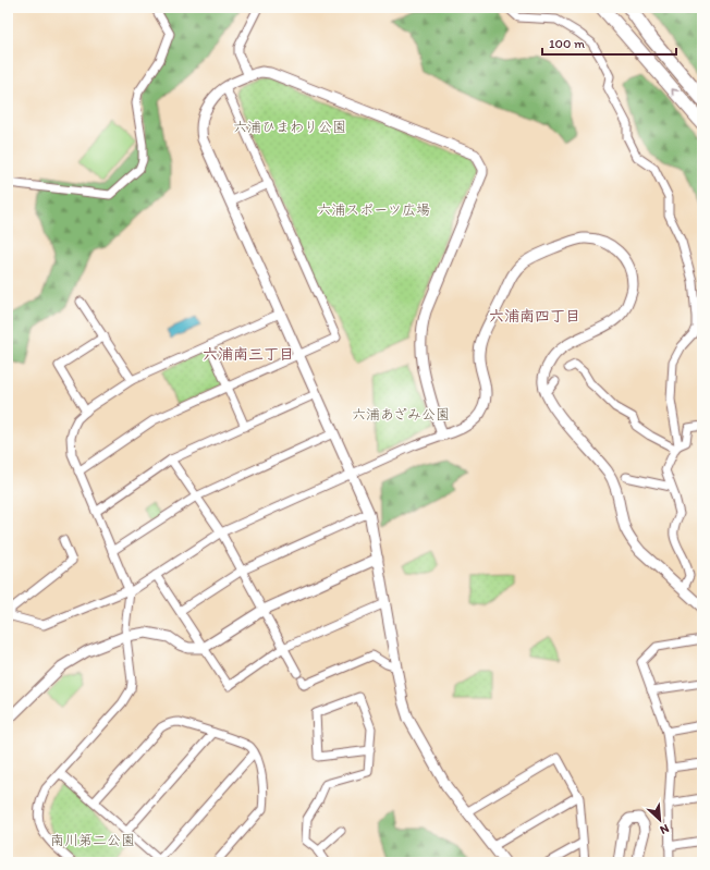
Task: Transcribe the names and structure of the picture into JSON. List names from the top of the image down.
{
  "districts": ["六浦南四丁目", "六浦南三丁目"],
  "parks": [
    "六浦ひまわり公園",
    "六浦スポーツ広場",
    "六浦あざみ公園",
    "南川第二公園"
  ],
  "scale_bar": "100 m",
  "north": "bottom right"
}
